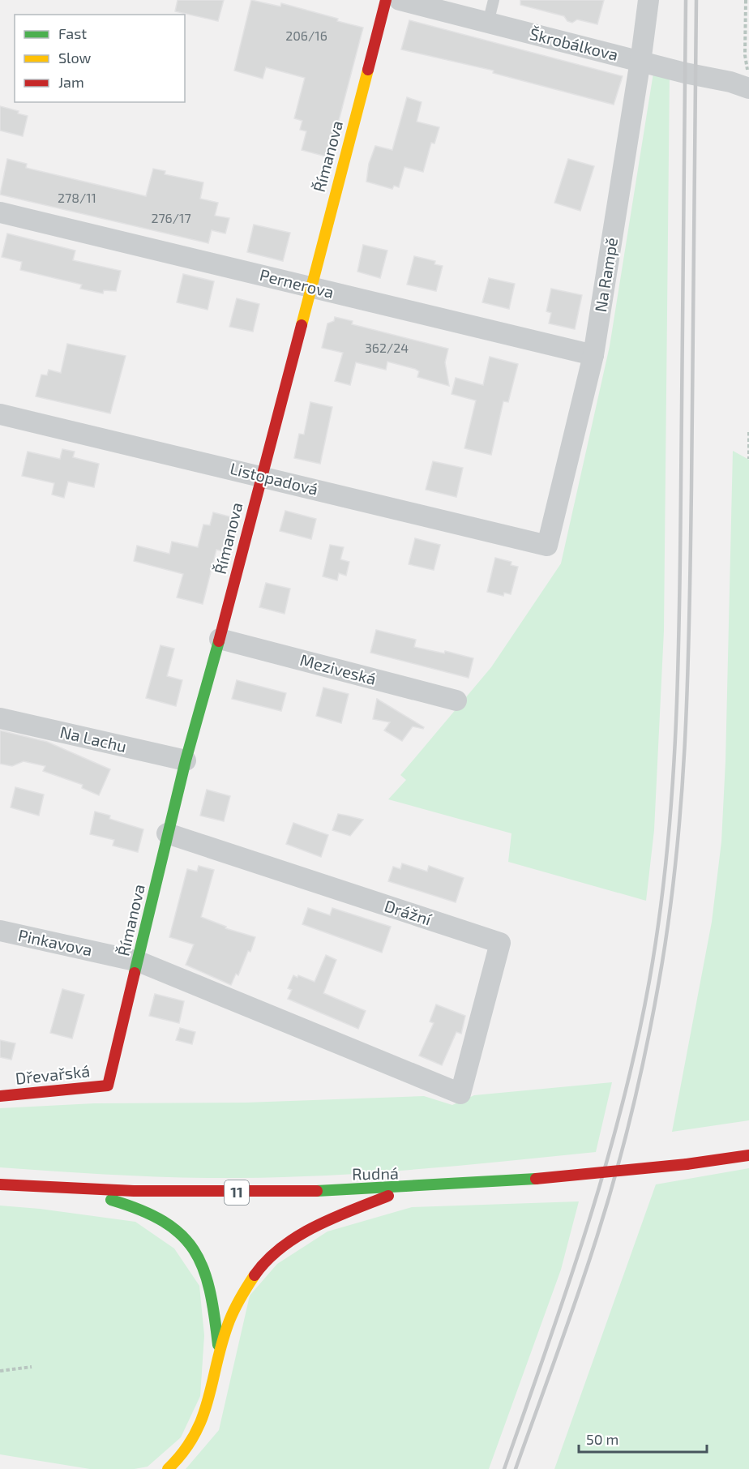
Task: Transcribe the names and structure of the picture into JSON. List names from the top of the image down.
{
  "streets": {
    "main road": [
      "Římanova",
      "Dřevařská",
      "Rudná",
      "11"
    ],
    "street": [
      "Škrobálkova",
      "Na Rampě",
      "Pernerova",
      "Listopadová",
      "Meziveská",
      "Na Lachu",
      "Drážní",
      "Pinkavova"
    ]
  },
  "crossings": [
    ["Škrobálkova", "Na Rampě"],
    ["Římanova", "Pernerova"],
    ["Římanova", "Listopadová"],
    ["Římanova", "Meziveská"],
    ["Římanova", "Na Lachu"],
    ["Římanova", "Drážní"],
    ["Římanova", "Pinkavova"],
    ["Římanova", "Dřevařská"],
    ["Na Rampě", "Pernerova"],
    ["Na Rampě", "Listopadová"],
    ["Drážní", "Pinkavova"]
  ],
  "house_numbers": [
    "206/16",
    "278/11",
    "276/17",
    "362/24"
  ],
  "legend": ["Fast", "Slow", "Jam"],
  "scale_bar": "50 m"
}
